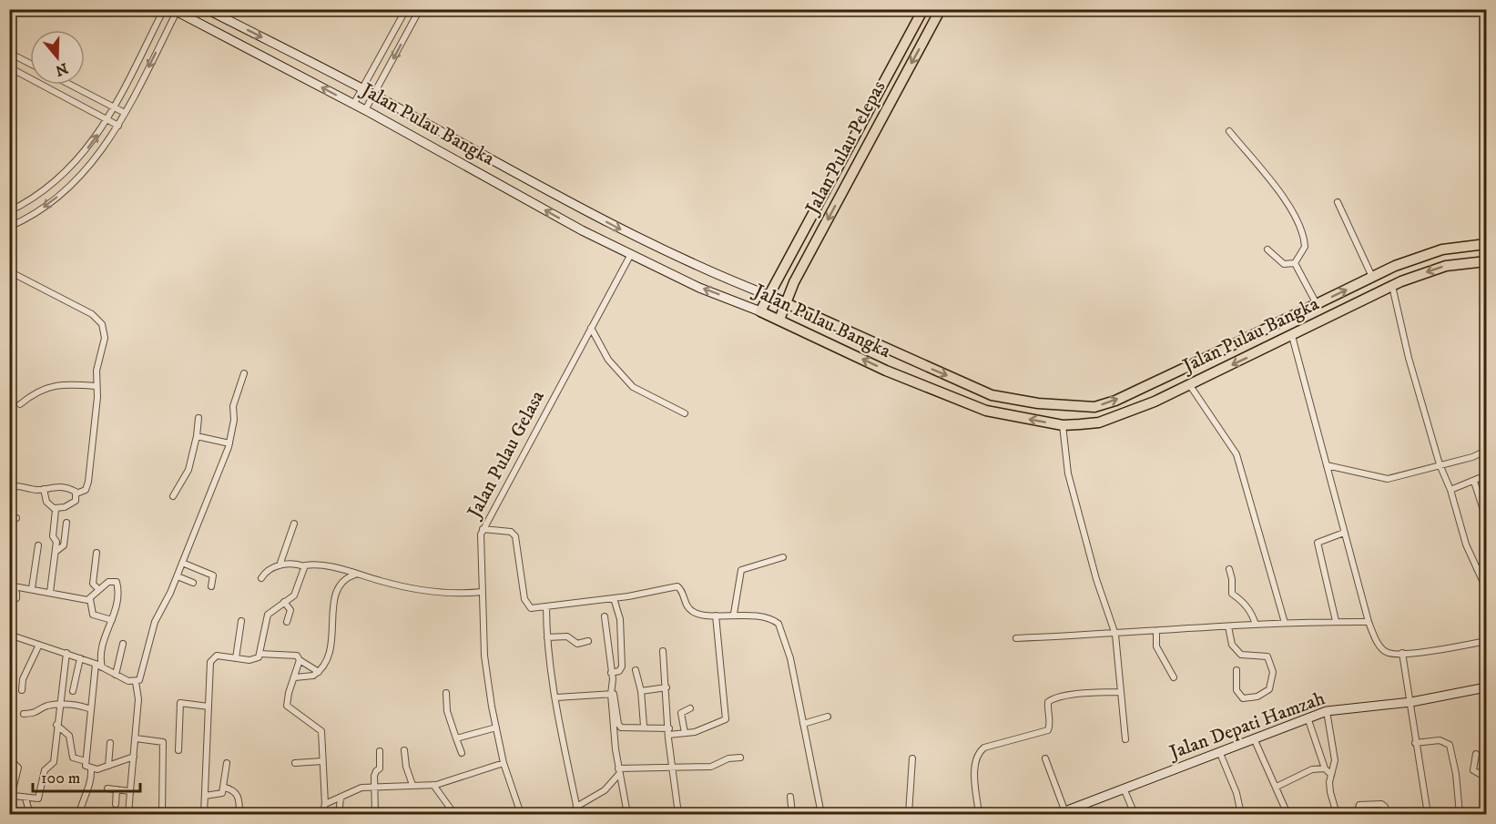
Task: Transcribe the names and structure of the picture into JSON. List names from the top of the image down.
{
  "streets": {
    "highway": ["Jalan Pulau Bangka", "Jalan Pulau Pelepas"],
    "main road": ["Jalan Depati Hamzah"],
    "street": ["Jalan Pulau Gelasa"]
  },
  "crossings": [
    ["Jalan Pulau Bangka", "Jalan Pulau Pelepas"],
    ["Jalan Pulau Bangka", "Jalan Pulau Gelasa"]
  ],
  "scale_bar": "100 m",
  "north": "bottom"
}
